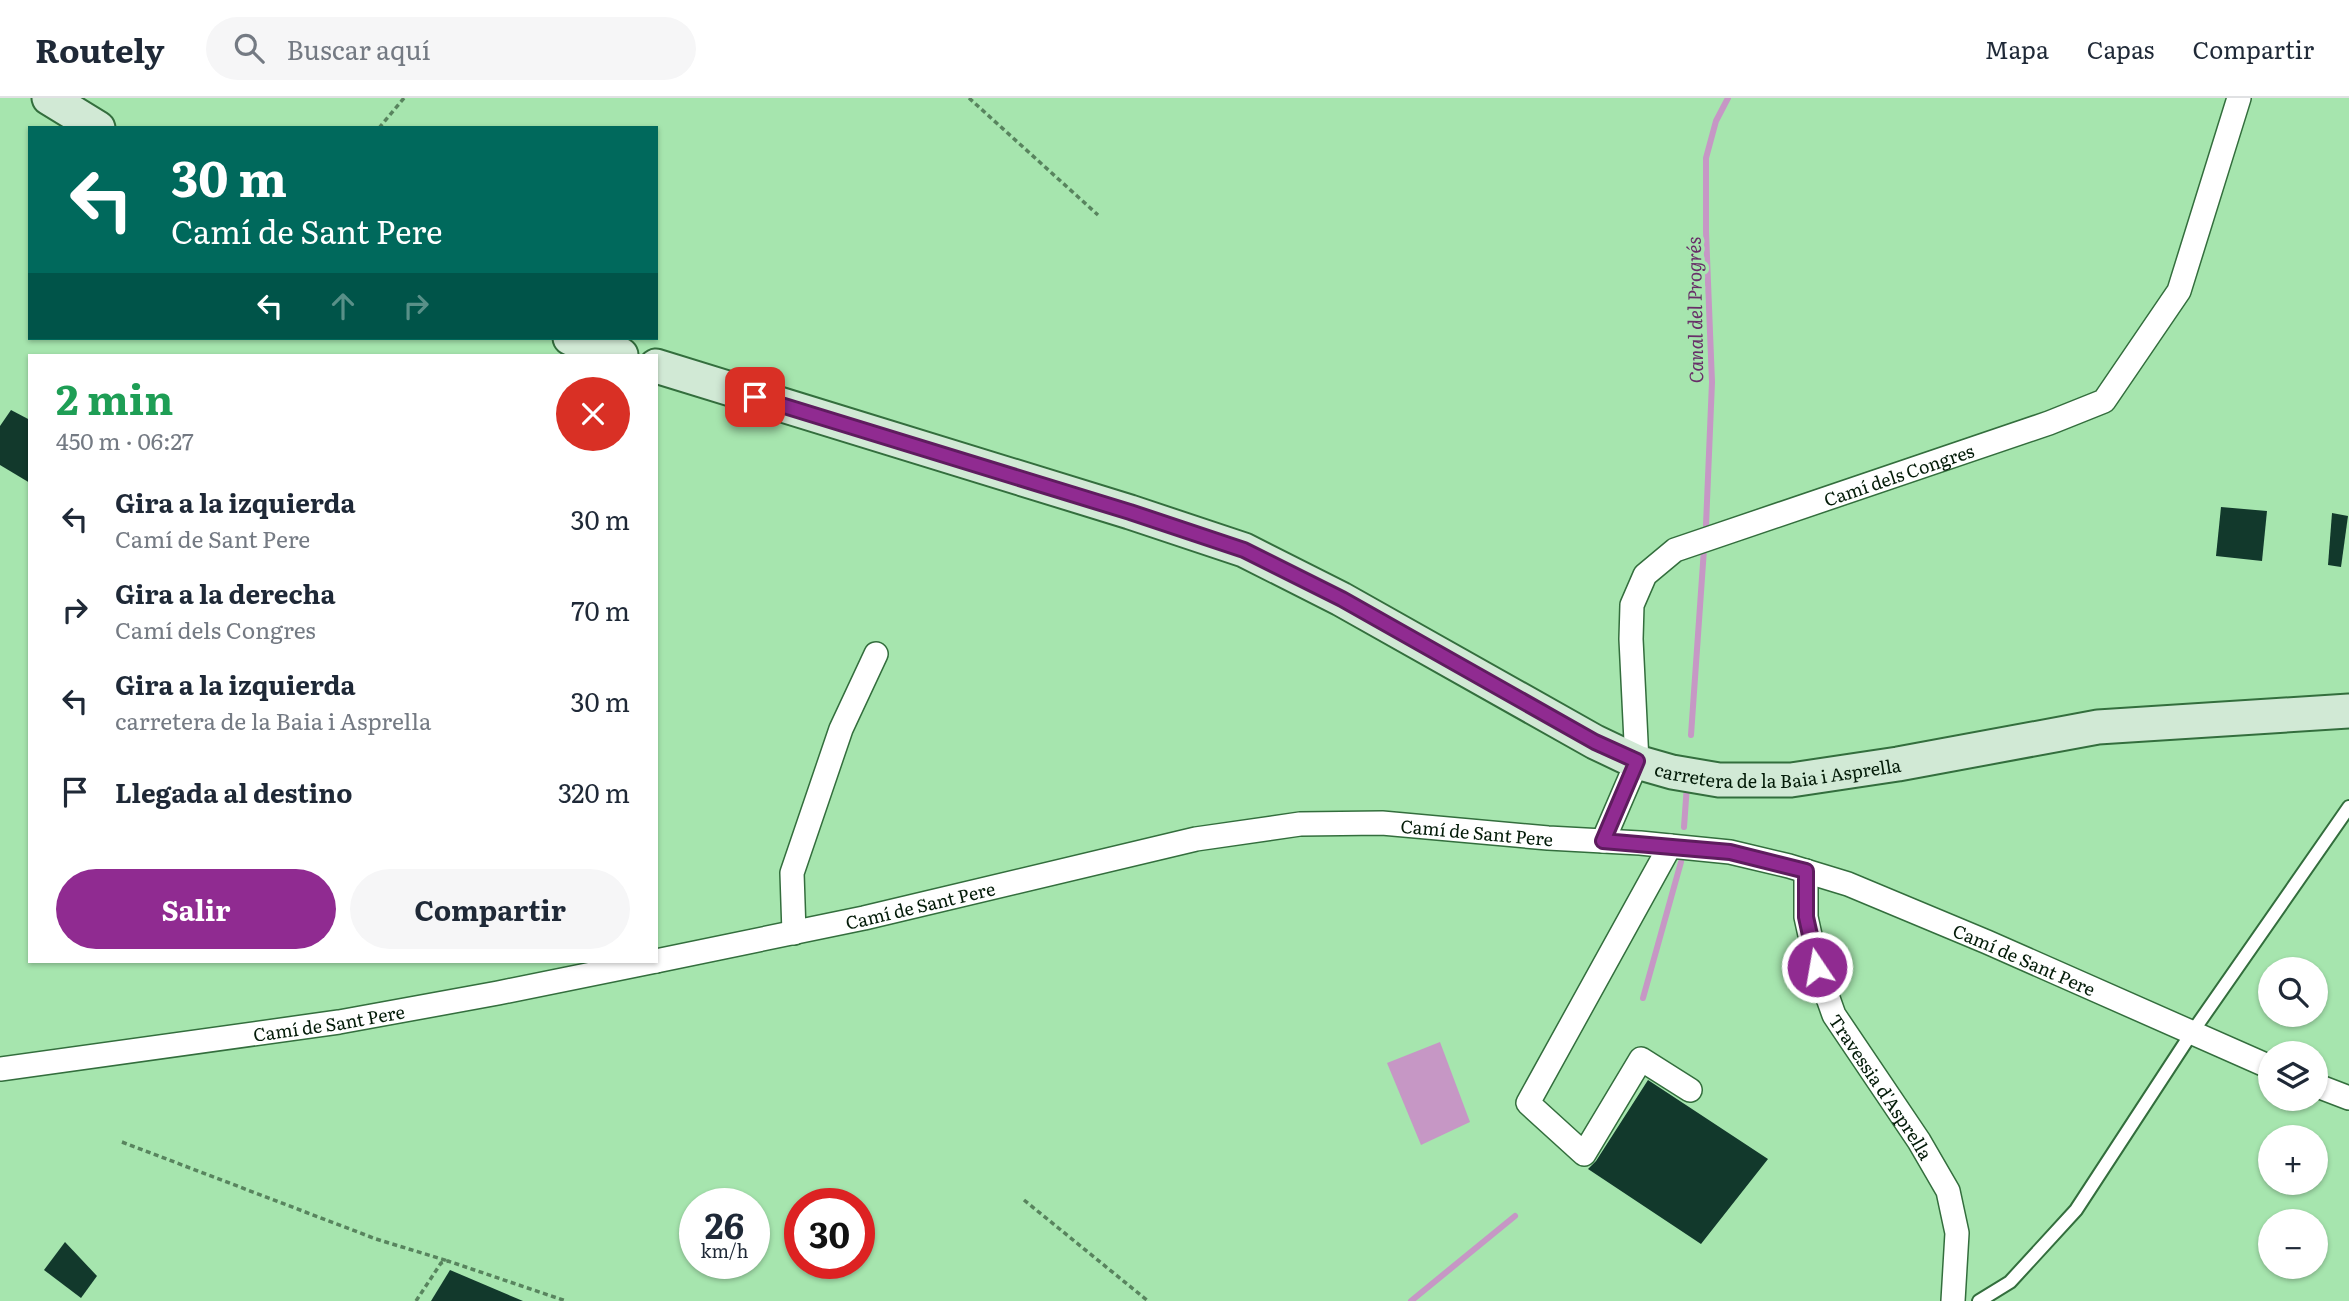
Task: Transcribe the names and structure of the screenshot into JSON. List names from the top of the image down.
{
  "streets": {
    "main road": ["carretera de la Baia i Asprella"],
    "street": ["Camí dels Congres", "Camí de Sant Pere", "Travessia d'Asprella"]
  },
  "crossings": [
    ["Camí dels Congres", "carretera de la Baia i Asprella"],
    ["Camí dels Congres", "Camí de Sant Pere"],
    ["Camí de Sant Pere", "Travessia d'Asprella"]
  ],
  "water": ["Canal del Progrés"],
  "page": {
    "header": "Routely",
    "search": "Buscar aquí",
    "nav": ["Mapa", "Capas", "Compartir"],
    "turn": ["30 m", "Camí de Sant Pere"],
    "heading": ["2 min", "450 m · 06:27"],
    "list": [
      {
        "name": "Gira a la izquierda",
        "note": "Camí de Sant Pere",
        "value": "30 m"
      },
      {
        "name": "Gira a la derecha",
        "note": "Camí dels Congres",
        "value": "70 m"
      },
      {
        "name": "Gira a la izquierda",
        "note": "carretera de la Baia i Asprella",
        "value": "30 m"
      },
      {
        "name": "Llegada al destino",
        "value": "320 m"
      }
    ],
    "buttons": ["Salir", "Compartir"],
    "map_buttons": ["+", "−"],
    "speed": "26 km/h",
    "limit": "30"
  }
}
